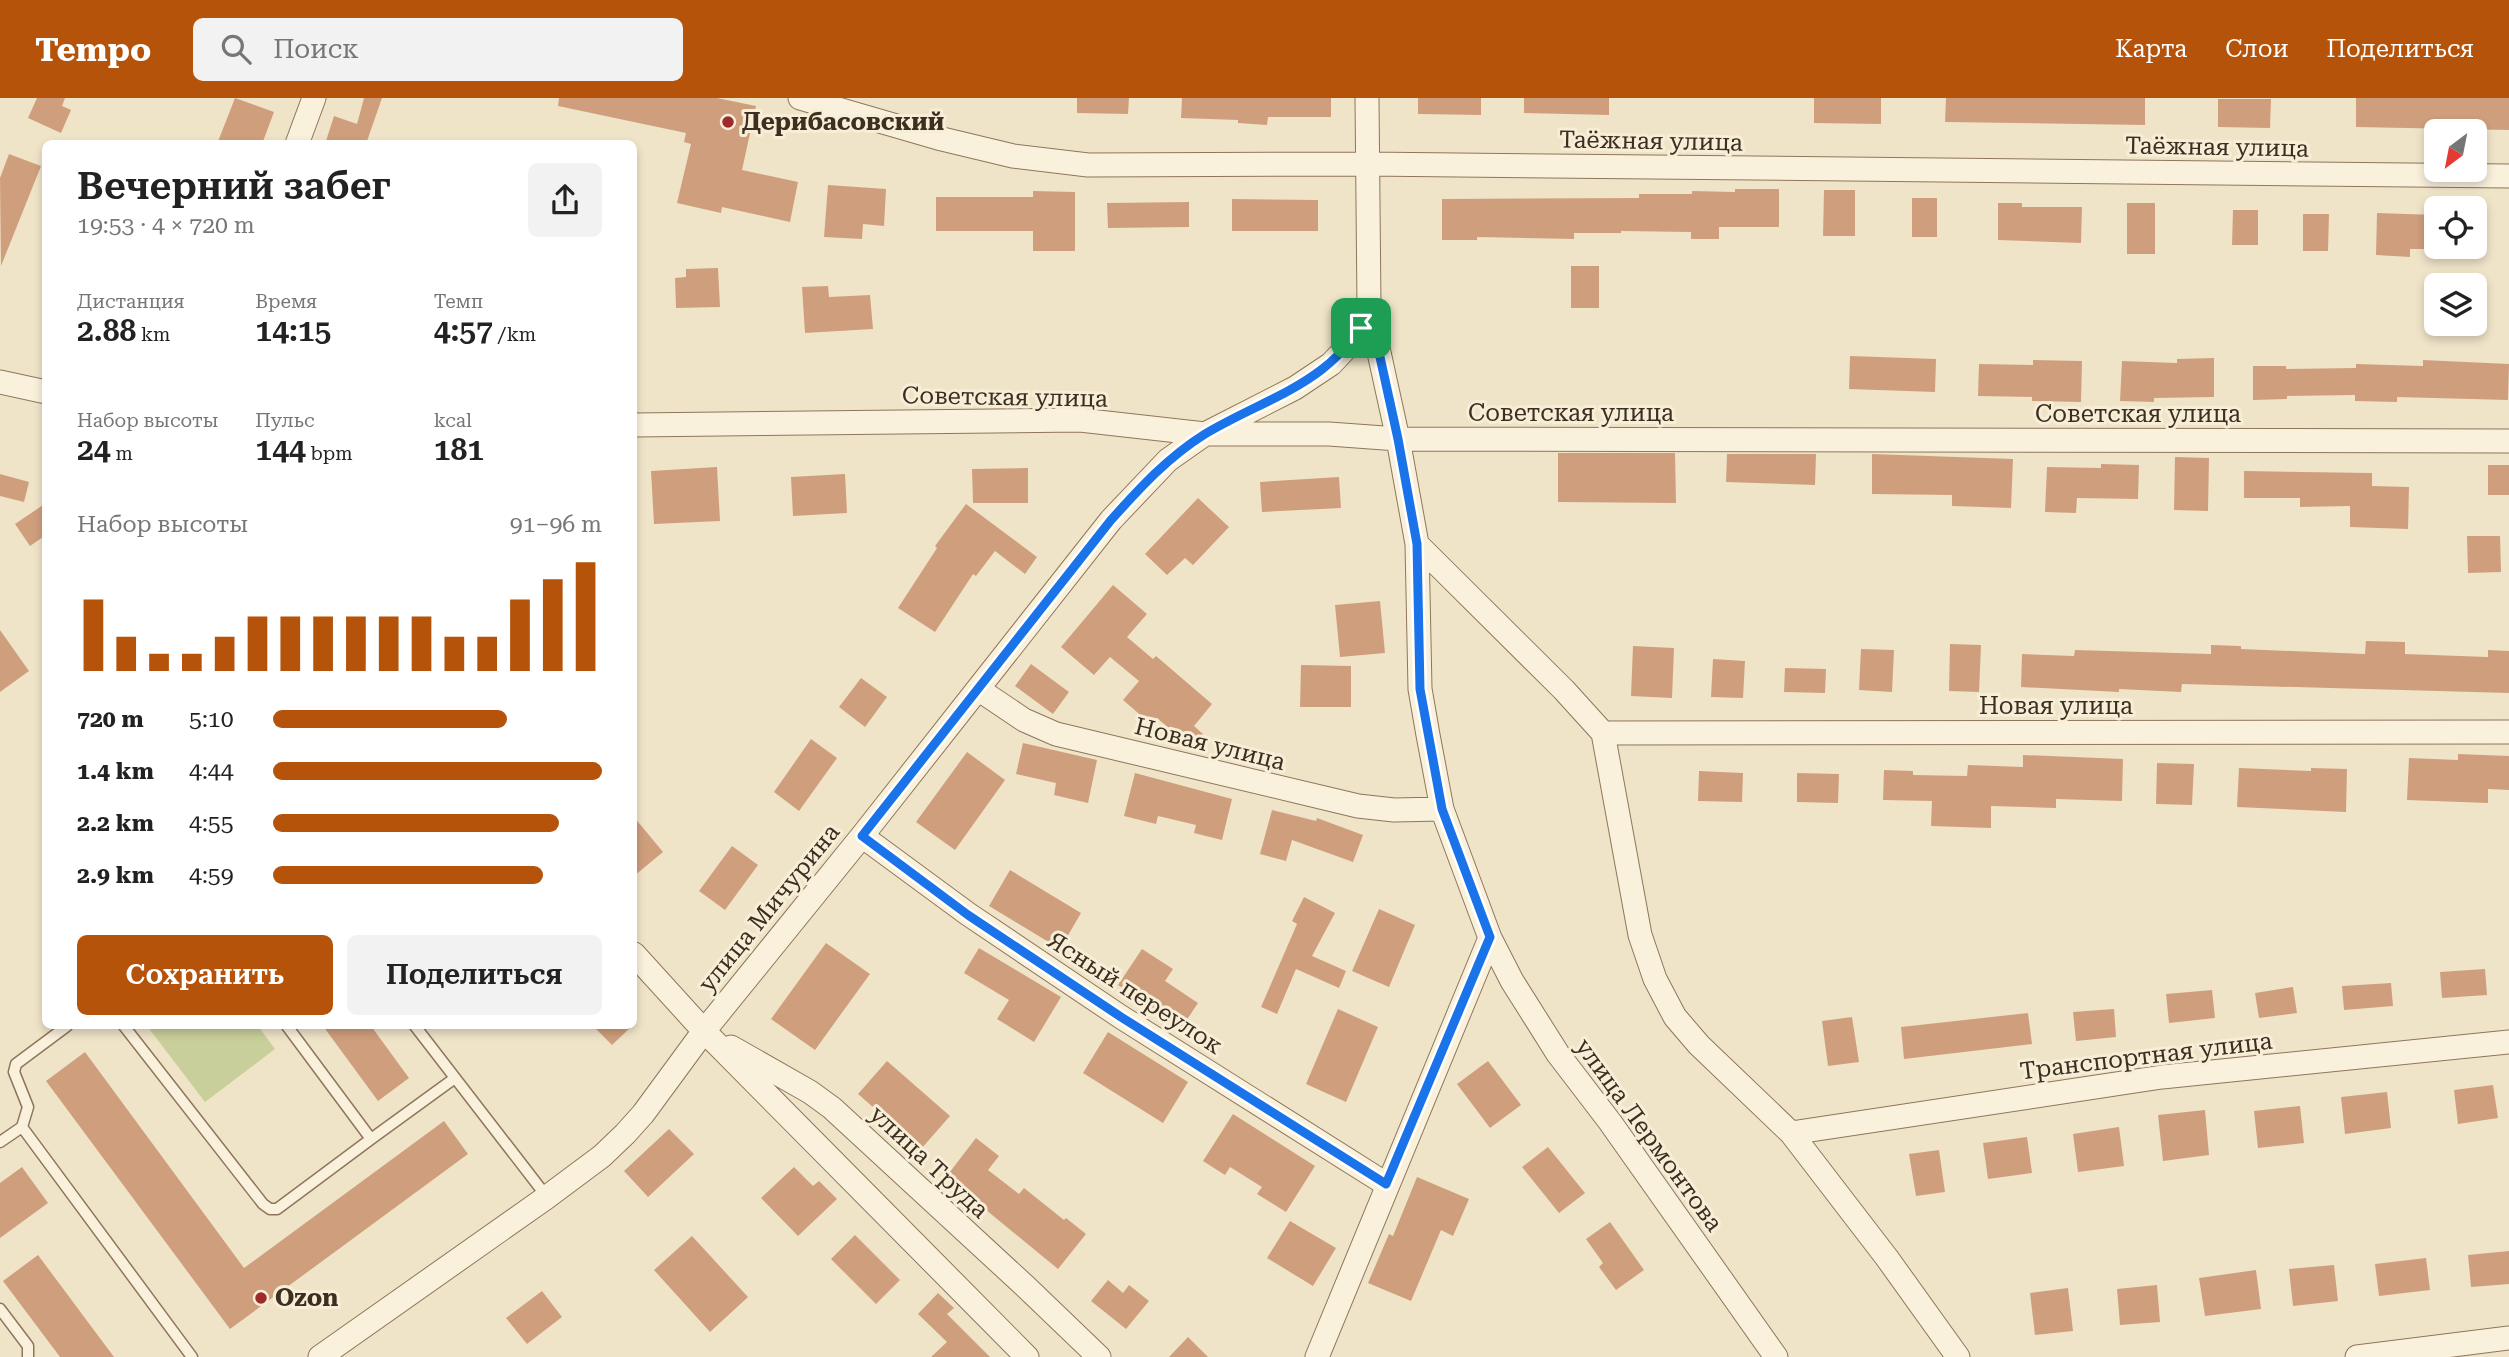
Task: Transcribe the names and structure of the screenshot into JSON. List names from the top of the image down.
{
  "streets": {
    "street": [
      "Таёжная улица",
      "Советская улица",
      "Новая улица",
      "улица Мичурина",
      "Ясный переулок",
      "Транспортная улица",
      "улица Лермонтова",
      "улица Труда"
    ]
  },
  "crossings": [
    ["Таёжная улица", "улица Лермонтова"],
    ["Советская улица", "улица Мичурина"],
    ["Советская улица", "улица Лермонтова"],
    ["Новая улица", "улица Мичурина"],
    ["Новая улица", "улица Лермонтова"],
    ["улица Мичурина", "Ясный переулок"],
    ["улица Мичурина", "улица Лермонтова"],
    ["улица Мичурина", "улица Труда"]
  ],
  "places": ["Дерибасовский", "Ozon"],
  "north": "bottom left",
  "page": {
    "header": "Tempo",
    "search": "Поиск",
    "nav": ["Карта", "Слои", "Поделиться"],
    "heading": ["Вечерний забег", "19:53 · 4 × 720 m"],
    "stats": [
      ["Дистанция", "2.88 km"],
      ["Время", "14:15"],
      ["Темп", "4:57 /km"],
      ["Набор высоты", "24 m"],
      ["Пульс", "144 bpm"],
      ["kcal", "181"]
    ],
    "chart": ["Набор высоты", "91–96 m"],
    "list": [
      {
        "name": "720 m",
        "note": "5:10"
      },
      {
        "name": "1.4 km",
        "note": "4:44"
      },
      {
        "name": "2.2 km",
        "note": "4:55"
      },
      {
        "name": "2.9 km",
        "note": "4:59"
      }
    ],
    "buttons": ["Сохранить", "Поделиться"]
  }
}
